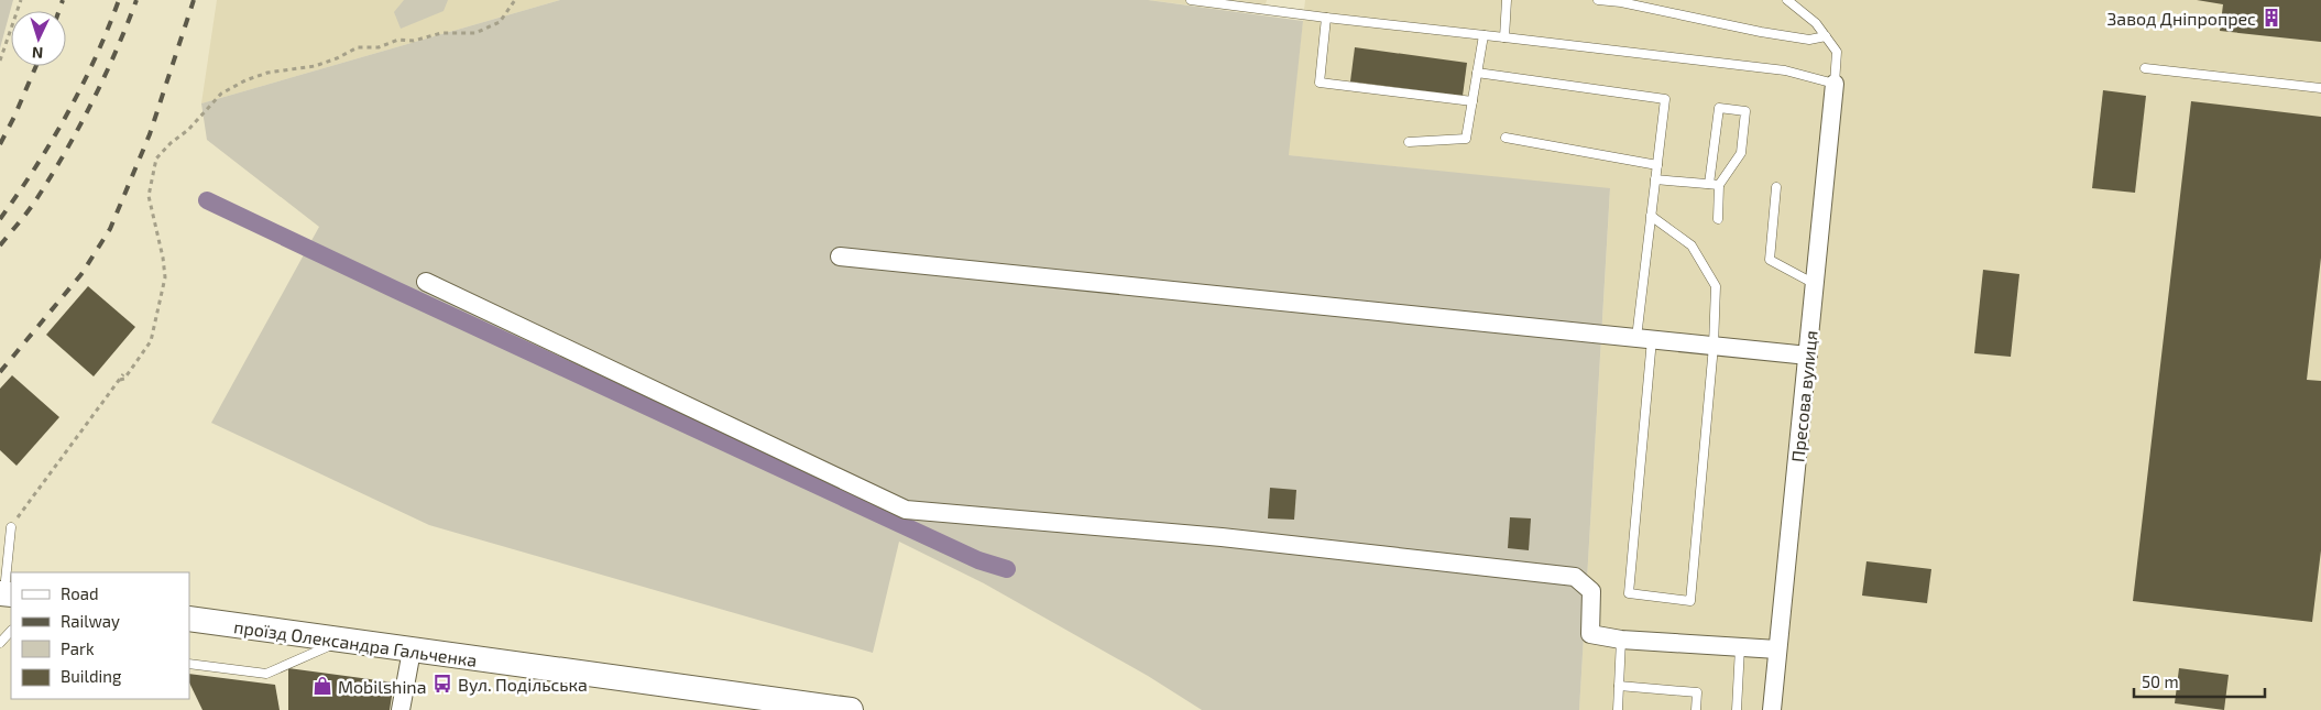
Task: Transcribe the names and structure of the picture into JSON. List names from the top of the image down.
{
  "streets": {
    "main road": ["проїзд Олександра Гальченка"],
    "street": ["Пресова вулиця"]
  },
  "places": {
    "building": ["Завод Дніпропрес"],
    "bus stop": ["Вул. Подільська"],
    "shop": ["Mobilshina"]
  },
  "legend": [
    "Road",
    "Railway",
    "Park",
    "Building"
  ],
  "scale_bar": "50 m",
  "north": "bottom"
}
